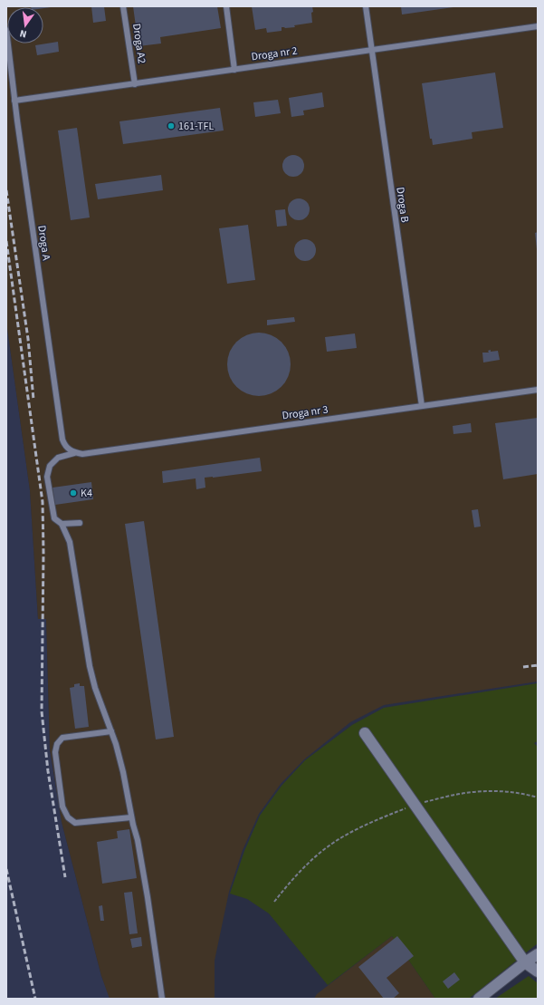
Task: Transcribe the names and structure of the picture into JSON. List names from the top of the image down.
{
  "streets": {
    "lane": [
      "Droga A2",
      "Droga nr 2",
      "Droga B",
      "Droga A",
      "Droga nr 3"
    ]
  },
  "crossings": [
    ["Droga A2", "Droga nr 2"],
    ["Droga nr 2", "Droga B"],
    ["Droga nr 2", "Droga A"],
    ["Droga B", "Droga nr 3"],
    ["Droga A", "Droga nr 3"]
  ],
  "places": ["161-TFL", "K4"],
  "north": "bottom"
}
